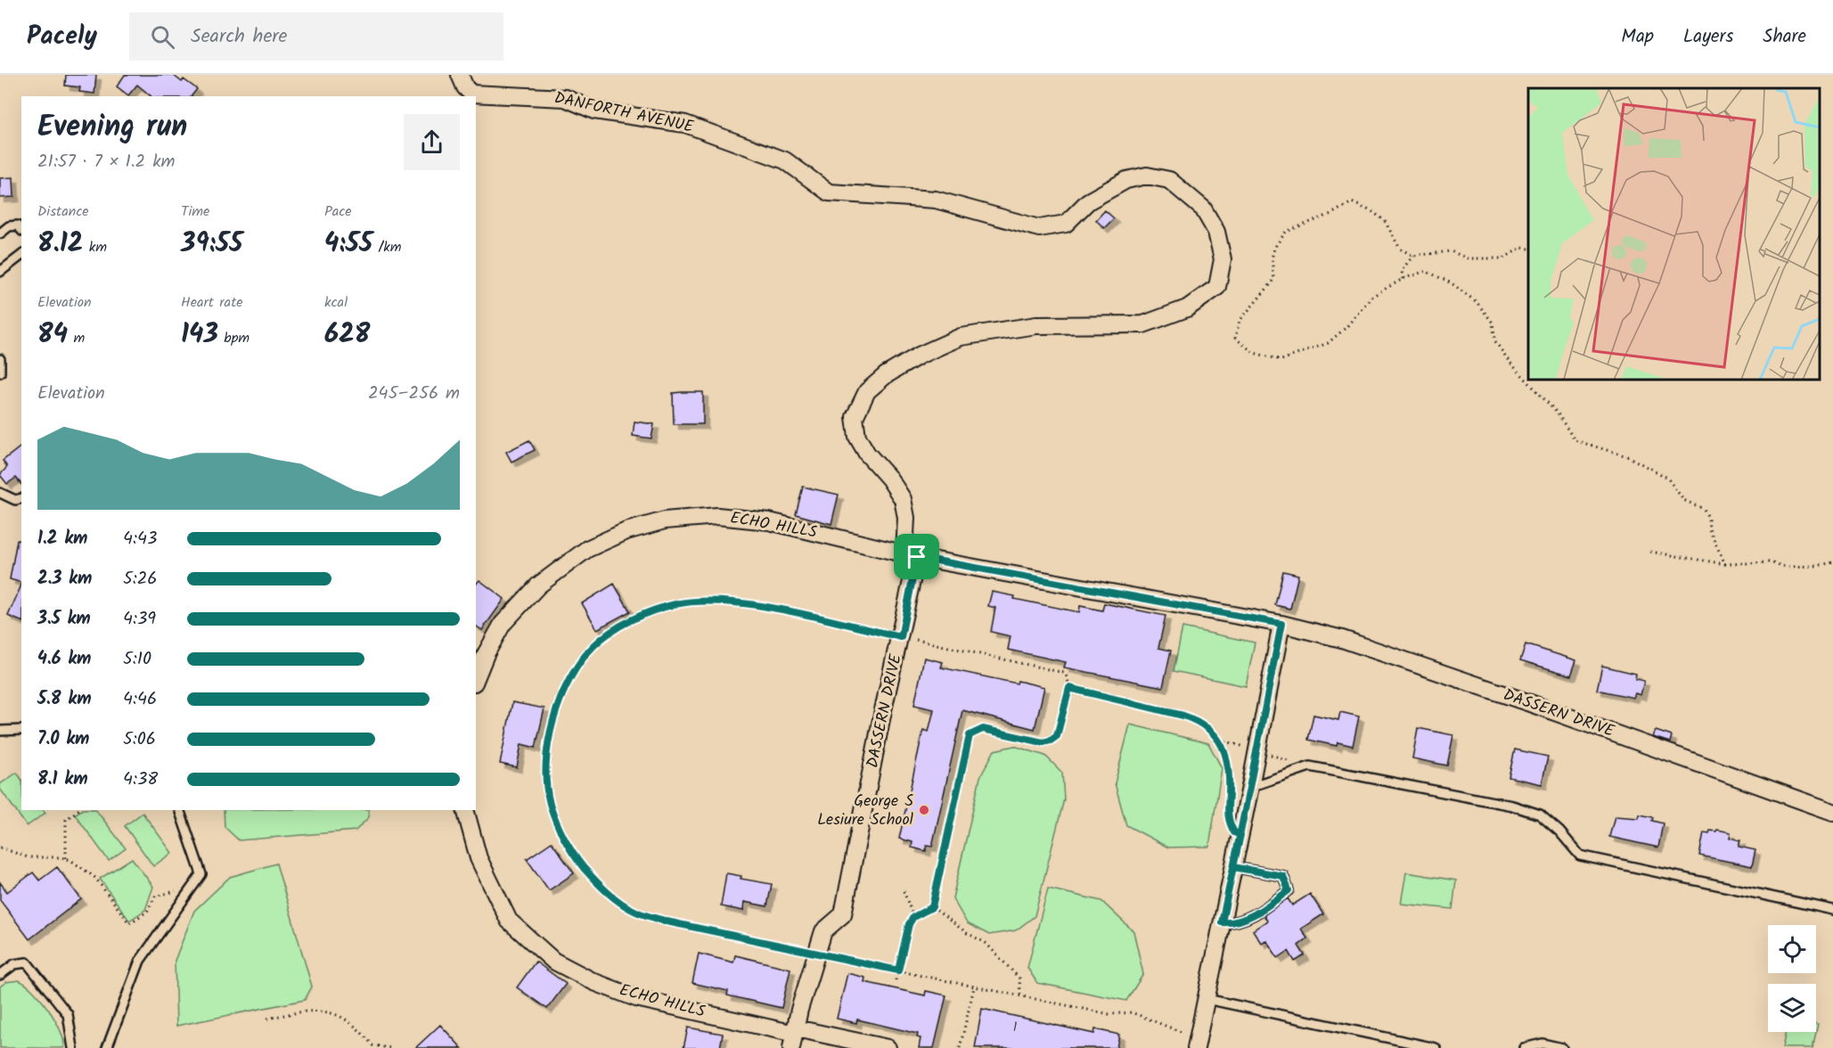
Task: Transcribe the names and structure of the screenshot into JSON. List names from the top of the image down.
{
  "streets": {
    "street": ["DANFORTH AVENUE", "ECHO HILLS", "DASSERN DRIVE"]
  },
  "crossings": [
    ["DANFORTH AVENUE", "ECHO HILLS"],
    ["DANFORTH AVENUE", "DASSERN DRIVE"],
    ["ECHO HILLS", "DASSERN DRIVE"]
  ],
  "places": ["George S Lesiure School"],
  "house_numbers": ["1"],
  "page": {
    "header": "Pacely",
    "search": "Search here",
    "nav": ["Map", "Layers", "Share"],
    "heading": ["Evening run", "21:57 · 7 × 1.2 km"],
    "stats": [
      ["Distance", "8.12 km"],
      ["Time", "39:55"],
      ["Pace", "4:55 /km"],
      ["Elevation", "84 m"],
      ["Heart rate", "143 bpm"],
      ["kcal", "628"]
    ],
    "chart": ["Elevation", "245–256 m"],
    "list": [
      {
        "name": "1.2 km",
        "note": "4:43"
      },
      {
        "name": "2.3 km",
        "note": "5:26"
      },
      {
        "name": "3.5 km",
        "note": "4:39"
      },
      {
        "name": "4.6 km",
        "note": "5:10"
      },
      {
        "name": "5.8 km",
        "note": "4:46"
      },
      {
        "name": "7.0 km",
        "note": "5:06"
      },
      {
        "name": "8.1 km",
        "note": "4:38"
      }
    ]
  }
}
